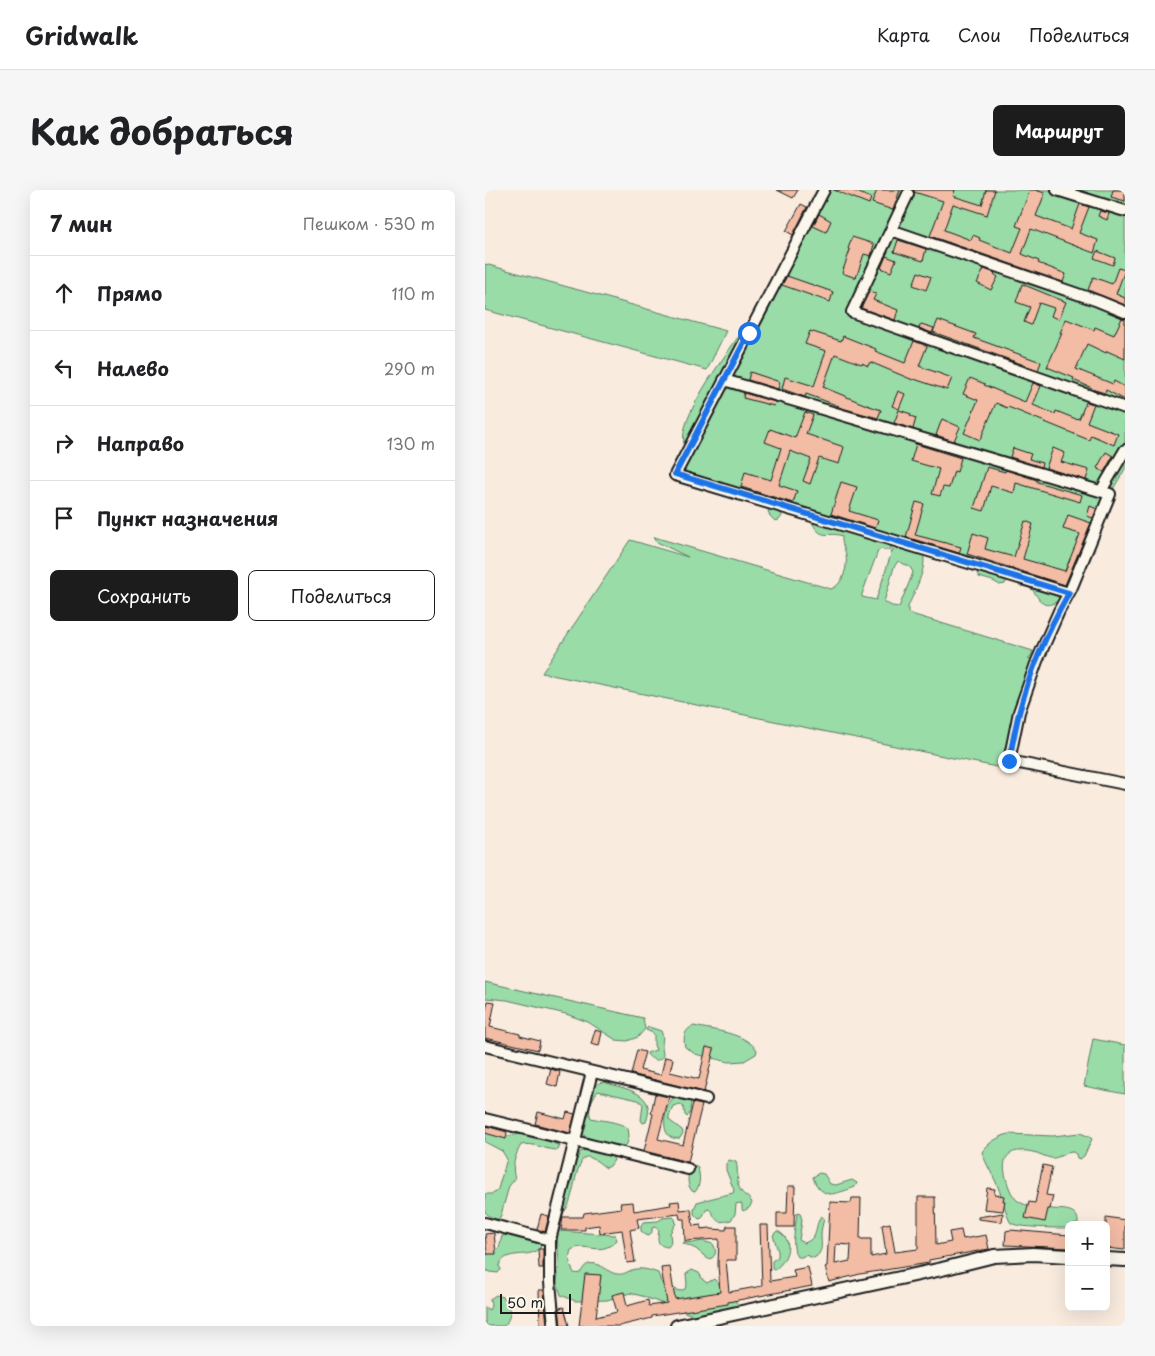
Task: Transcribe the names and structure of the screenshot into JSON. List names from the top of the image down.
{
  "scale_bar": "50 m",
  "page": {
    "header": "Gridwalk",
    "nav": ["Карта", "Слои", "Поделиться"],
    "title": "Как добраться",
    "buttons": [
      "Маршрут",
      ["Сохранить", "Поделиться"]
    ],
    "heading": ["7 мин", "Пешком · 530 m"],
    "list": [
      ["Прямо", "110 m"],
      ["Налево", "290 m"],
      ["Направо", "130 m"],
      "Пункт назначения"
    ],
    "map_buttons": ["+", "−"],
    "scale": "50 m"
  }
}
